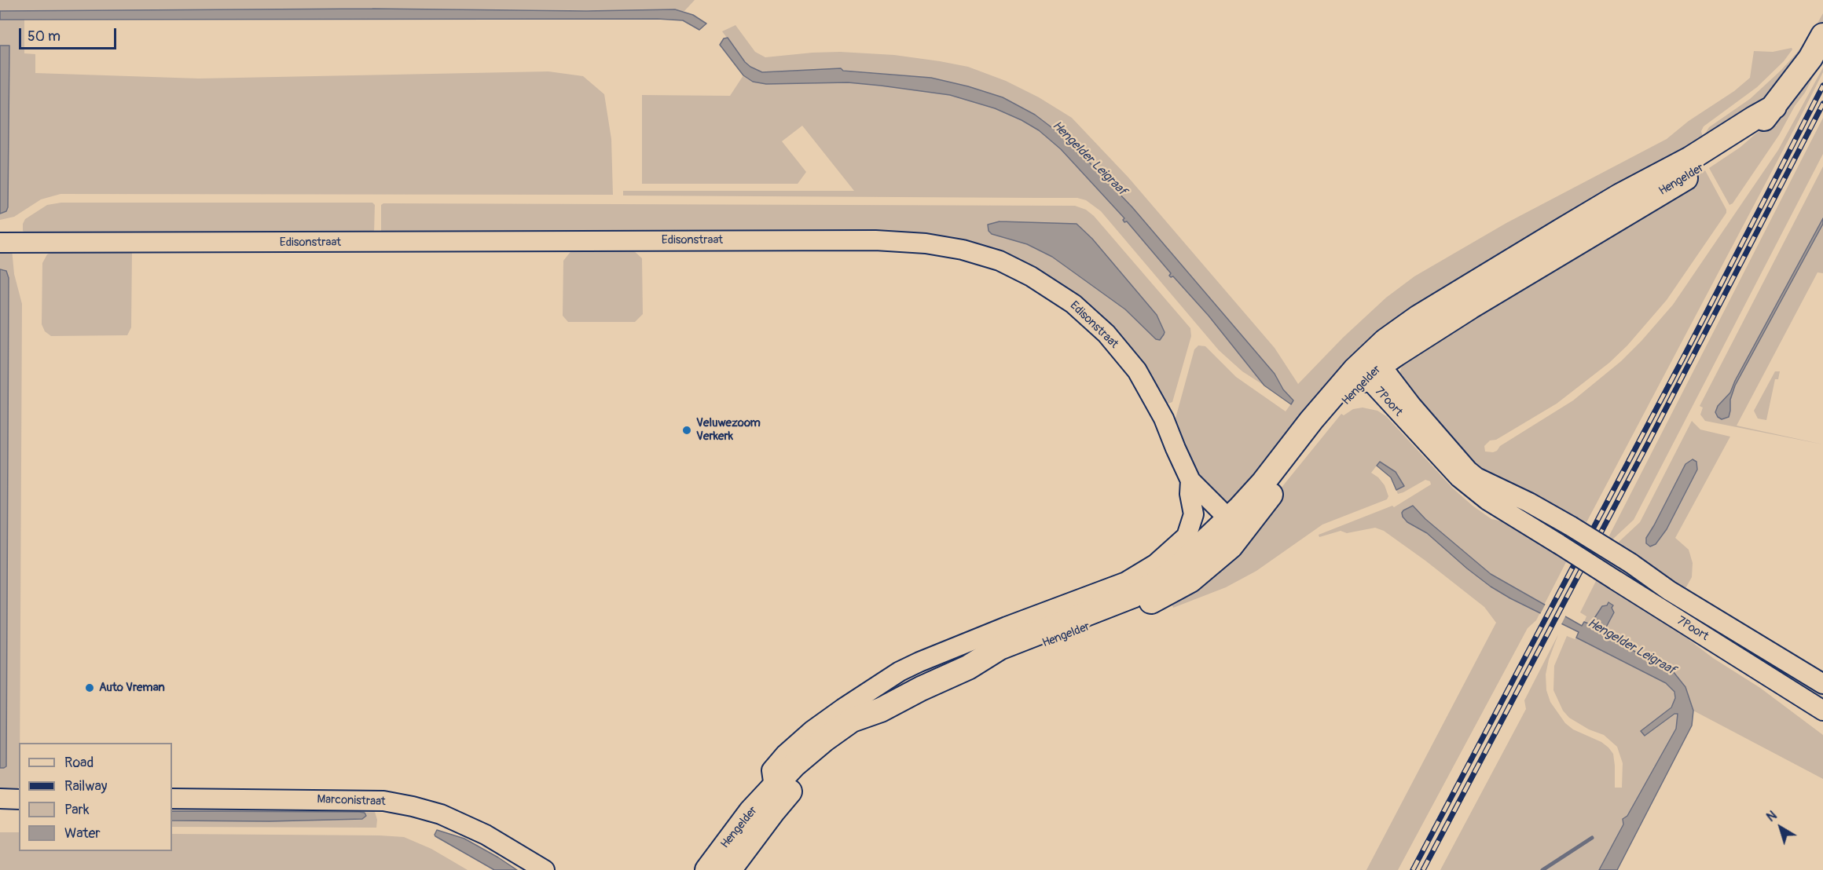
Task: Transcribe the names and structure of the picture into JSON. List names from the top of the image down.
{
  "streets": {
    "main road": ["Hengelder"],
    "street": ["Edisonstraat", "7Poort", "Marconistraat"]
  },
  "crossings": [
    ["Hengelder", "Edisonstraat"],
    ["Hengelder", "7Poort"]
  ],
  "water": ["Hengelder Leigraaf"],
  "places": ["Veluwezoom Verkerk", "Auto Vreman"],
  "legend": [
    "Road",
    "Railway",
    "Park",
    "Water"
  ],
  "scale_bar": "50 m",
  "north": "top left"
}
